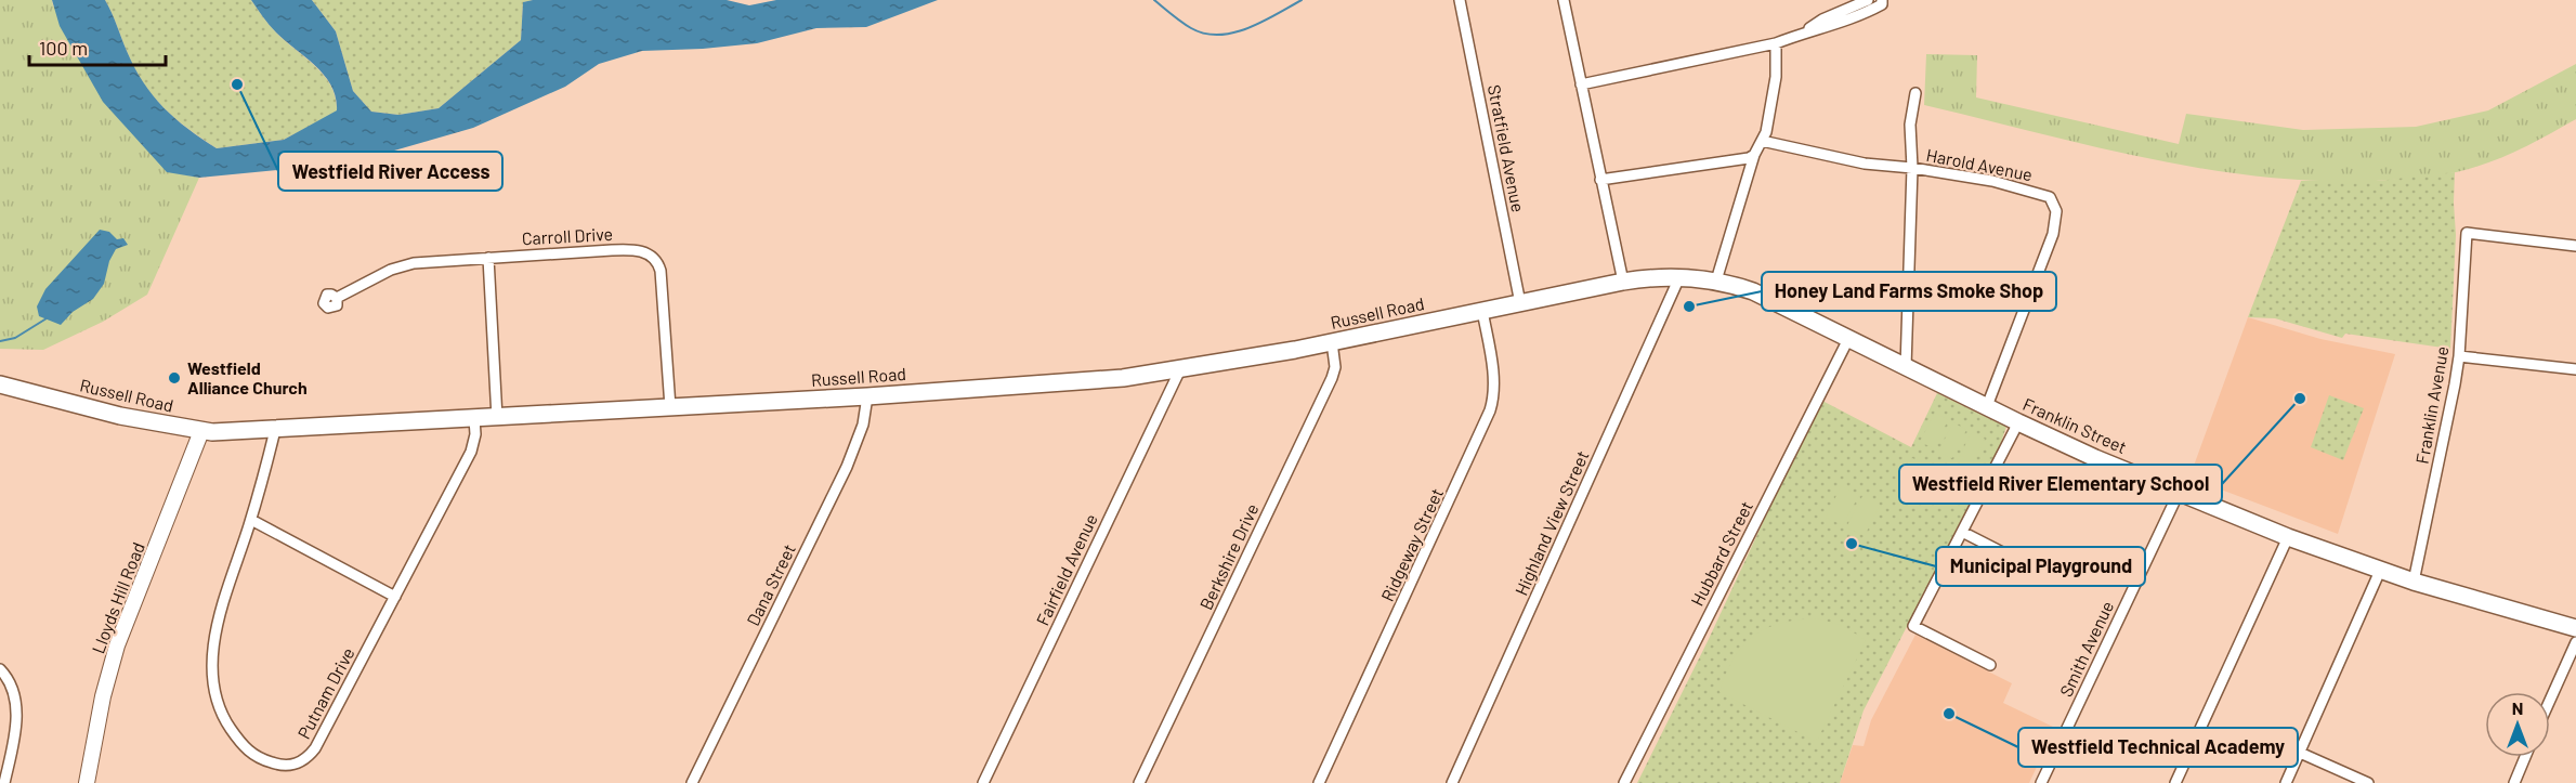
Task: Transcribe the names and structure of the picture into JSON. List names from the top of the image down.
{
  "streets": {
    "main road": ["Russell Road", "Franklin Street", "Lloyds Hill Road"],
    "street": [
      "Stratfield Avenue",
      "Harold Avenue",
      "Carroll Drive",
      "Franklin Avenue",
      "Highland View Street",
      "Ridgeway Street",
      "Hubbard Street",
      "Berkshire Drive",
      "Fairfield Avenue",
      "Dana Street",
      "Smith Avenue",
      "Putnam Drive"
    ]
  },
  "crossings": [
    ["Stratfield Avenue", "Russell Road"],
    ["Harold Avenue", "Franklin Street"],
    ["Carroll Drive", "Russell Road"],
    ["Russell Road", "Franklin Street"],
    ["Russell Road", "Highland View Street"],
    ["Russell Road", "Ridgeway Street"],
    ["Russell Road", "Berkshire Drive"],
    ["Russell Road", "Fairfield Avenue"],
    ["Russell Road", "Dana Street"],
    ["Russell Road", "Lloyds Hill Road"],
    ["Russell Road", "Putnam Drive"],
    ["Franklin Avenue", "Franklin Street"],
    ["Franklin Street", "Hubbard Street"],
    ["Franklin Street", "Smith Avenue"]
  ],
  "places": [
    "Westfield River Access",
    "Honey Land Farms Smoke Shop",
    "Westfield Alliance Church",
    "Westfield River Elementary School",
    "Municipal Playground",
    "Westfield Technical Academy"
  ],
  "scale_bar": "100 m",
  "north": "top"
}
